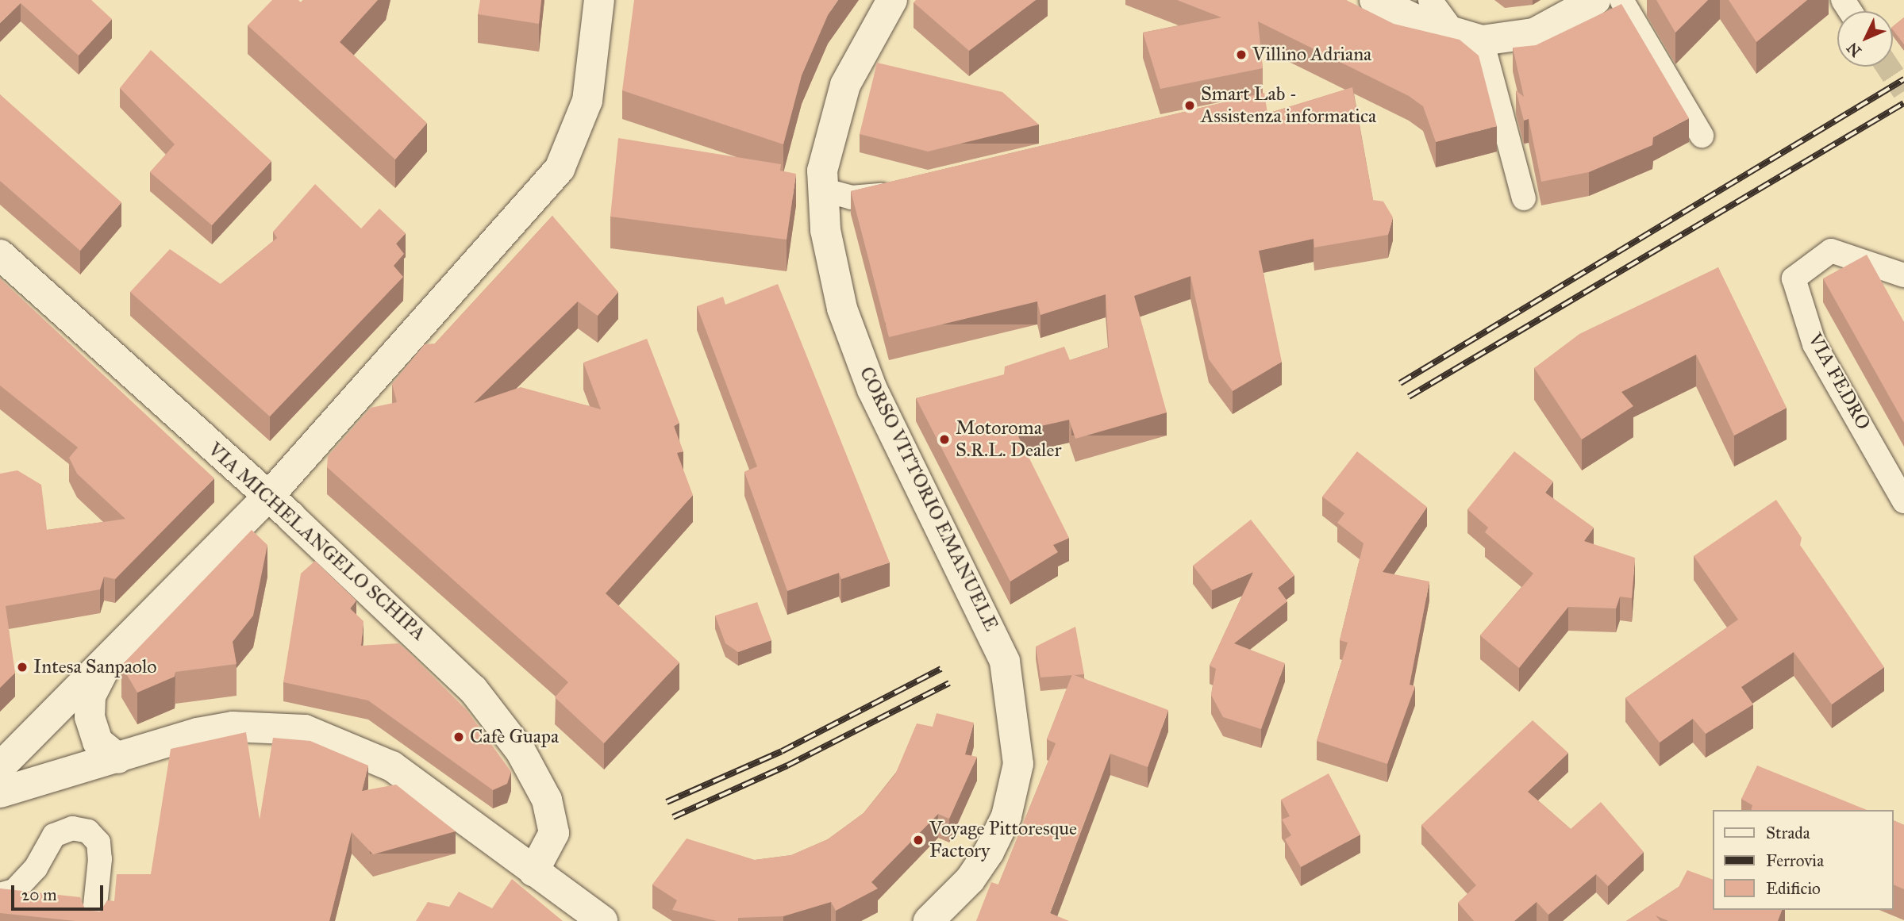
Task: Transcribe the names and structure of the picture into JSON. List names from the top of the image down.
{
  "streets": {
    "street": ["VIA FEDRO", "CORSO VITTORIO EMANUELE", "VIA MICHELANGELO SCHIPA"]
  },
  "places": [
    "Villino Adriana",
    "Smart Lab - Assistenza informatica",
    "Motoroma S.R.L. Dealer",
    "Intesa Sanpaolo",
    "Cafè Guapa",
    "Voyage Pittoresque Factory"
  ],
  "legend": ["Strada", "Ferrovia", "Edificio"],
  "scale_bar": "20 m",
  "north": "bottom left"
}
